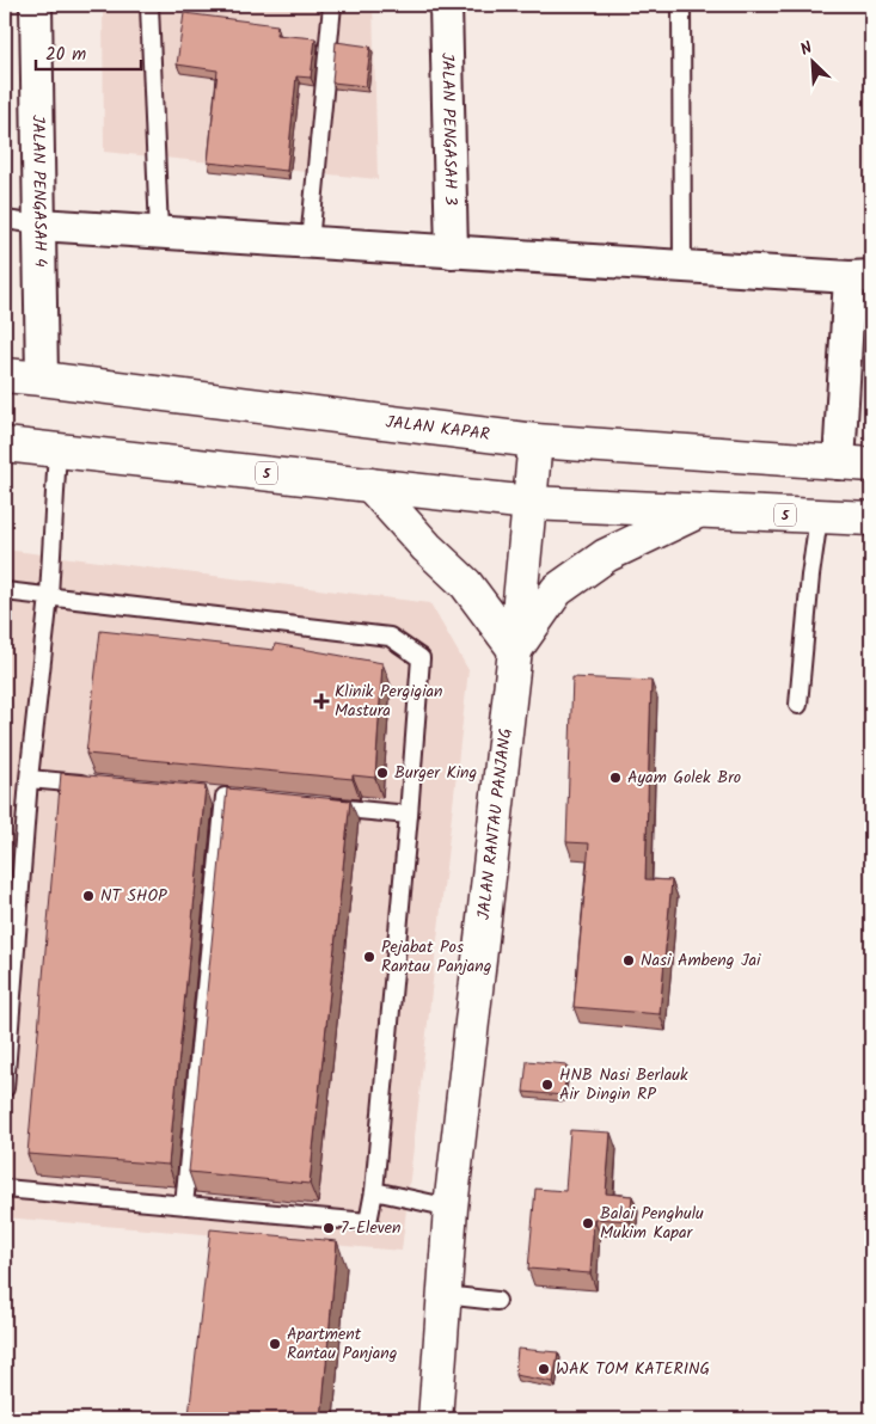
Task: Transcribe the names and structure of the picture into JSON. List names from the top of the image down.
{
  "streets": {
    "main road": ["JALAN KAPAR", "5", "JALAN RANTAU PANJANG"],
    "street": ["JALAN PENGASAH 3", "JALAN PENGASAH 4"]
  },
  "crossings": [
    ["JALAN PENGASAH 4", "JALAN KAPAR"],
    ["JALAN KAPAR", "JALAN RANTAU PANJANG"],
    ["5", "JALAN RANTAU PANJANG"]
  ],
  "places": {
    "health": ["Klinik Pergigian Mastura"],
    "other": [
      "Burger King",
      "Ayam Golek Bro",
      "NT SHOP",
      "Pejabat Pos Rantau Panjang",
      "Nasi Ambeng Jai",
      "HNB Nasi Berlauk Air Dingin RP",
      "Balai Penghulu Mukim Kapar",
      "7-Eleven",
      "Apartment Rantau Panjang",
      "WAK TOM KATERING"
    ]
  },
  "scale_bar": "20 m",
  "north": "top left"
}
